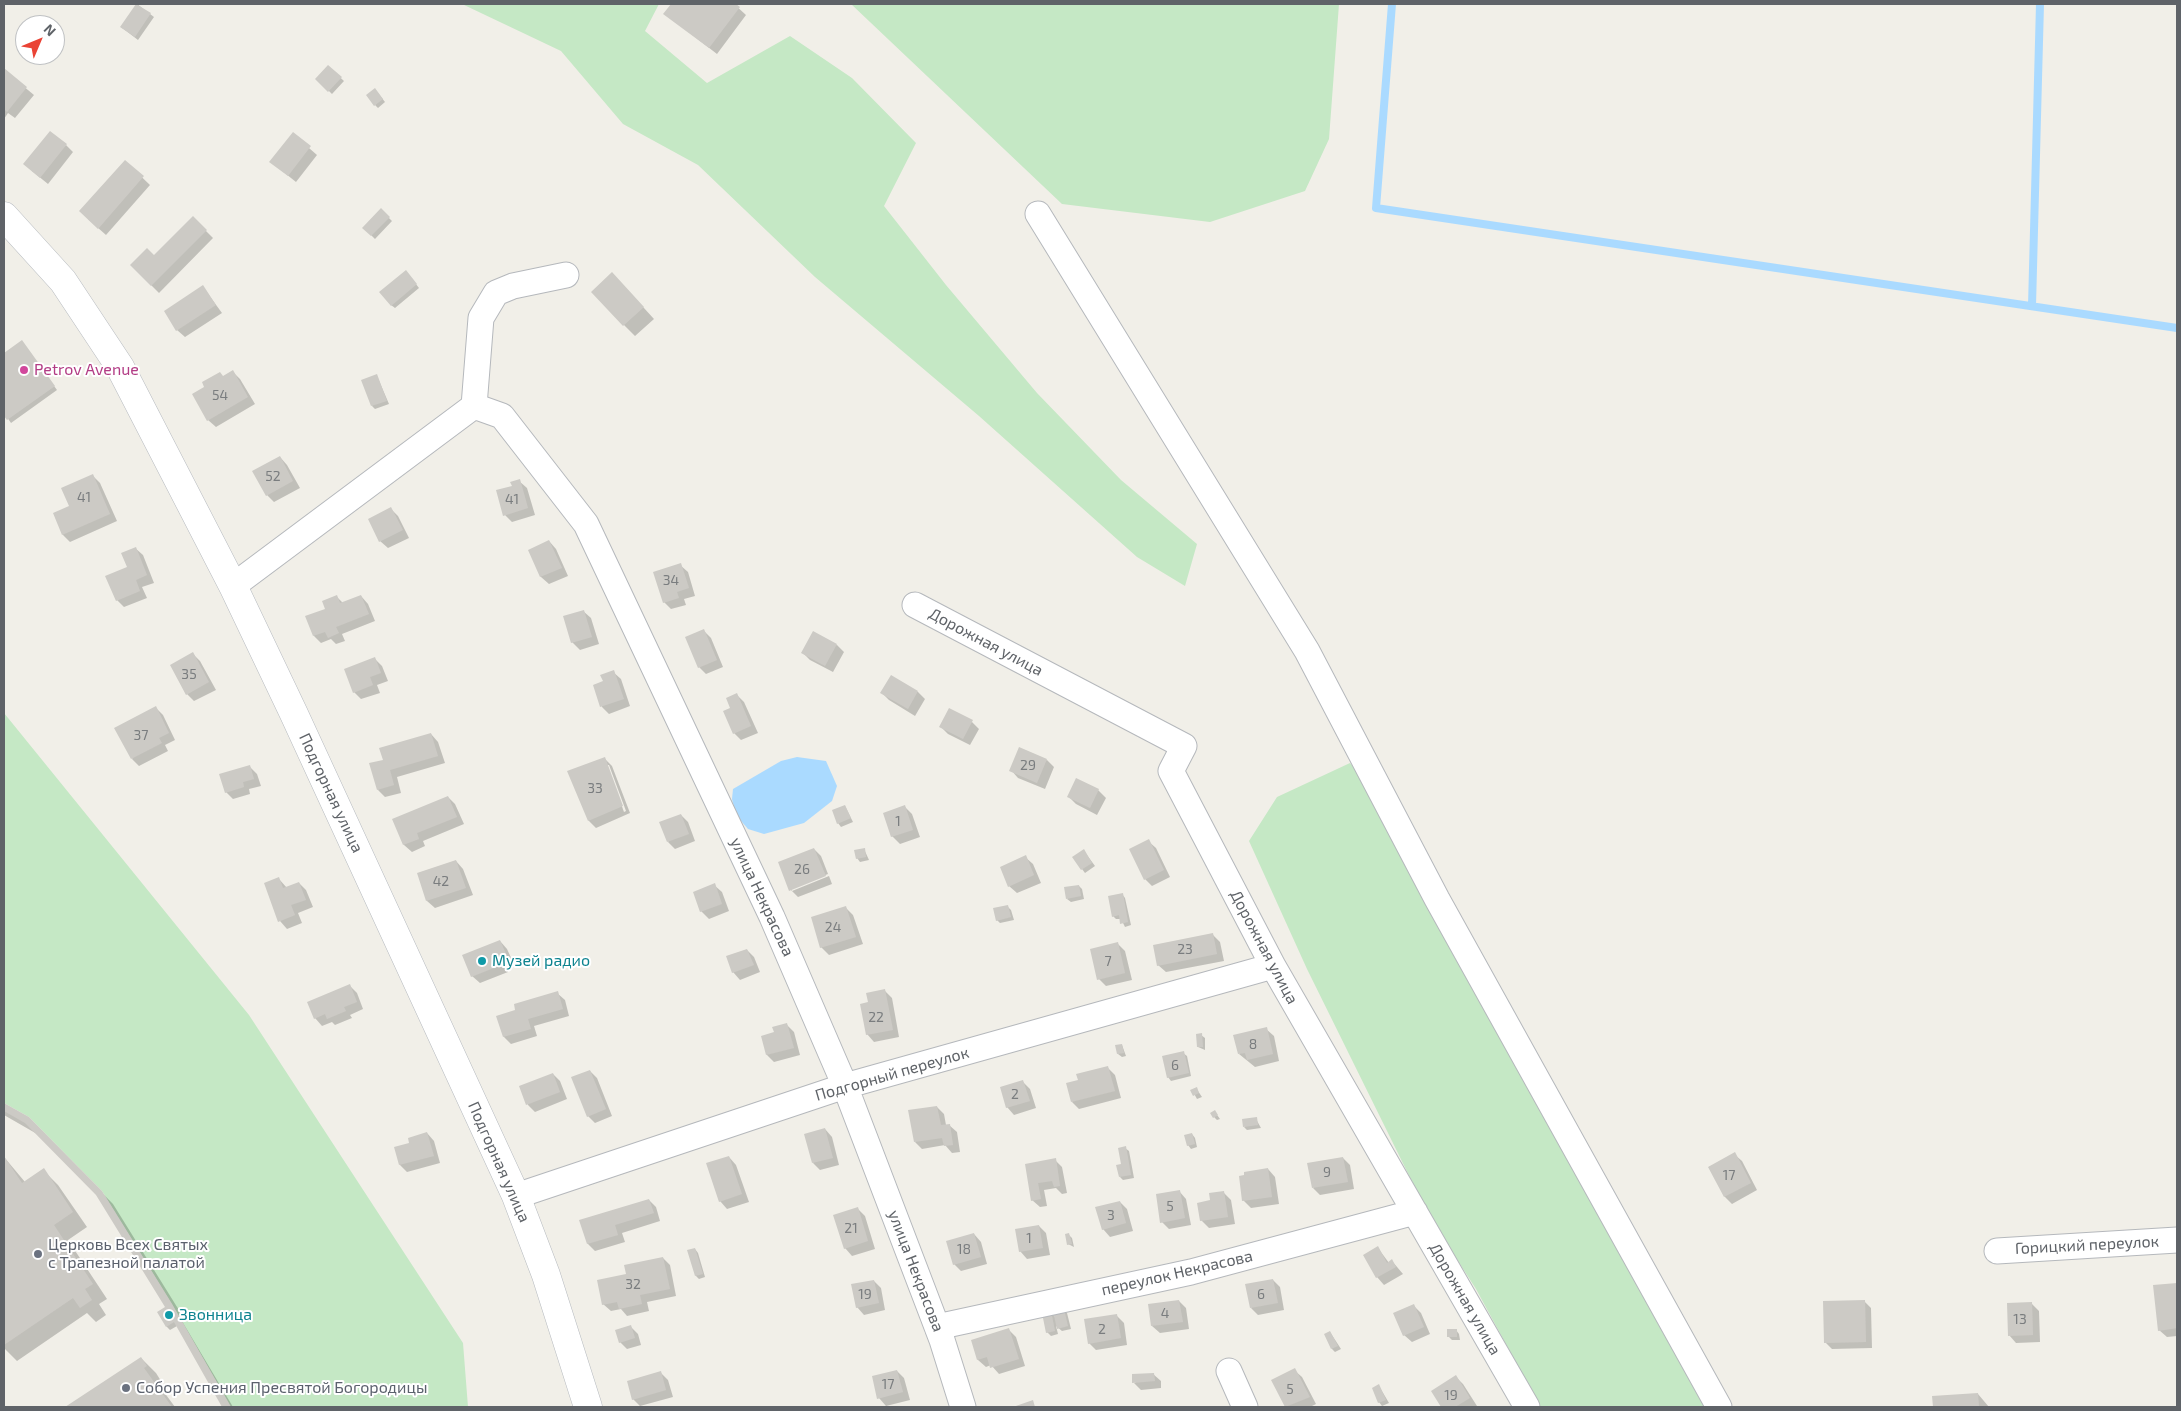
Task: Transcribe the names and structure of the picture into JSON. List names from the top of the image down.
{
  "streets": {
    "main road": ["Подгорная улица"],
    "street": [
      "Дорожная улица",
      "улица Некрасова",
      "Подгорный переулок",
      "Горицкий переулок",
      "переулок Некрасова"
    ]
  },
  "crossings": [
    ["Дорожная улица", "Подгорный переулок"],
    ["Дорожная улица", "переулок Некрасова"],
    ["Подгорная улица", "Подгорный переулок"],
    ["улица Некрасова", "Подгорный переулок"],
    ["улица Некрасова", "переулок Некрасова"]
  ],
  "places": [
    "Petrov Avenue",
    "Музей радио",
    "Церковь Всех Святых с Трапезной палатой",
    "Звонница",
    "Собор Успения Пресвятой Богородицы"
  ],
  "house_numbers": [
    "54",
    "52",
    "41",
    "41",
    "34",
    "35",
    "37",
    "29",
    "33",
    "1",
    "26",
    "42",
    "24",
    "23",
    "7",
    "22",
    "8",
    "6",
    "2",
    "9",
    "17",
    "5",
    "3",
    "21",
    "1",
    "18",
    "32",
    "19",
    "6",
    "4",
    "13",
    "2",
    "17",
    "5",
    "19"
  ],
  "north": "top right"
}
